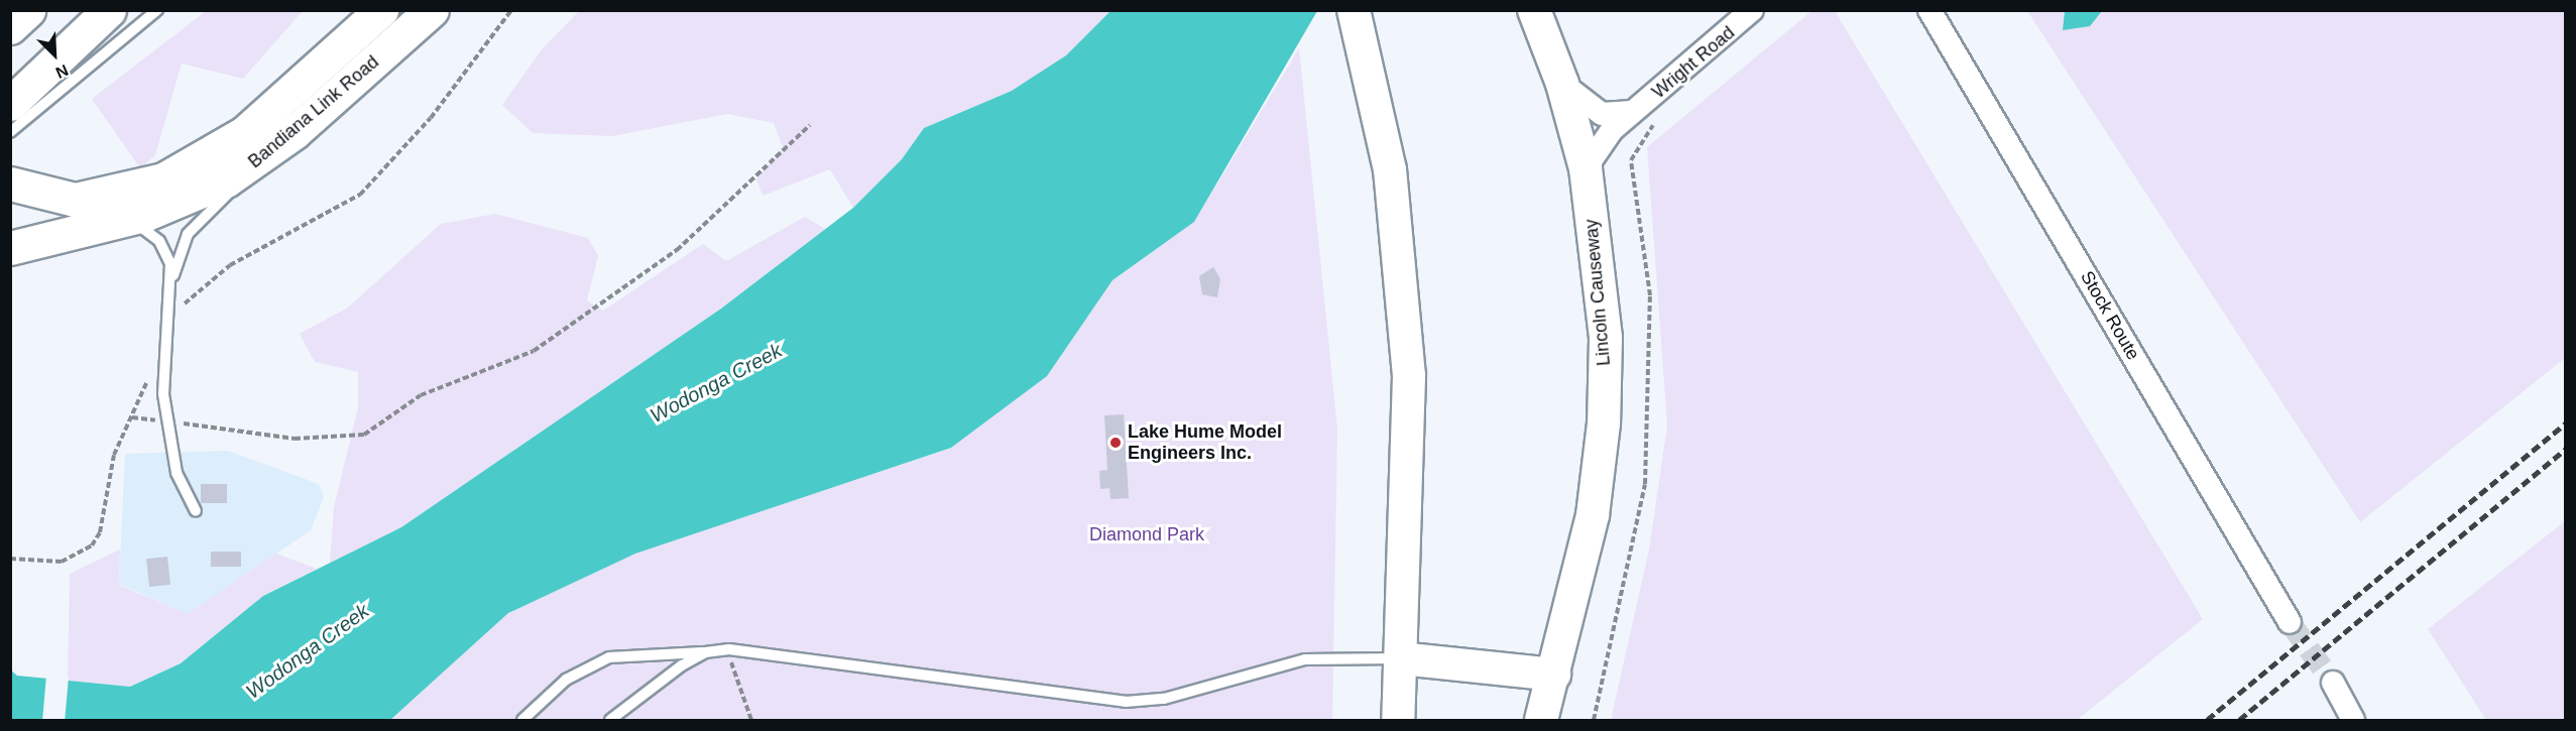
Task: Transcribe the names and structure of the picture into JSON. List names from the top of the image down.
{
  "streets": {
    "main road": ["Bandiana Link Road", "Lincoln Causeway"],
    "street": ["Wright Road", "Stock Route"]
  },
  "crossings": [
    ["Wright Road", "Lincoln Causeway"]
  ],
  "water": ["Wodonga Creek"],
  "parks": ["Diamond Park"],
  "places": ["Lake Hume Model Engineers Inc."],
  "north": "bottom right"
}
